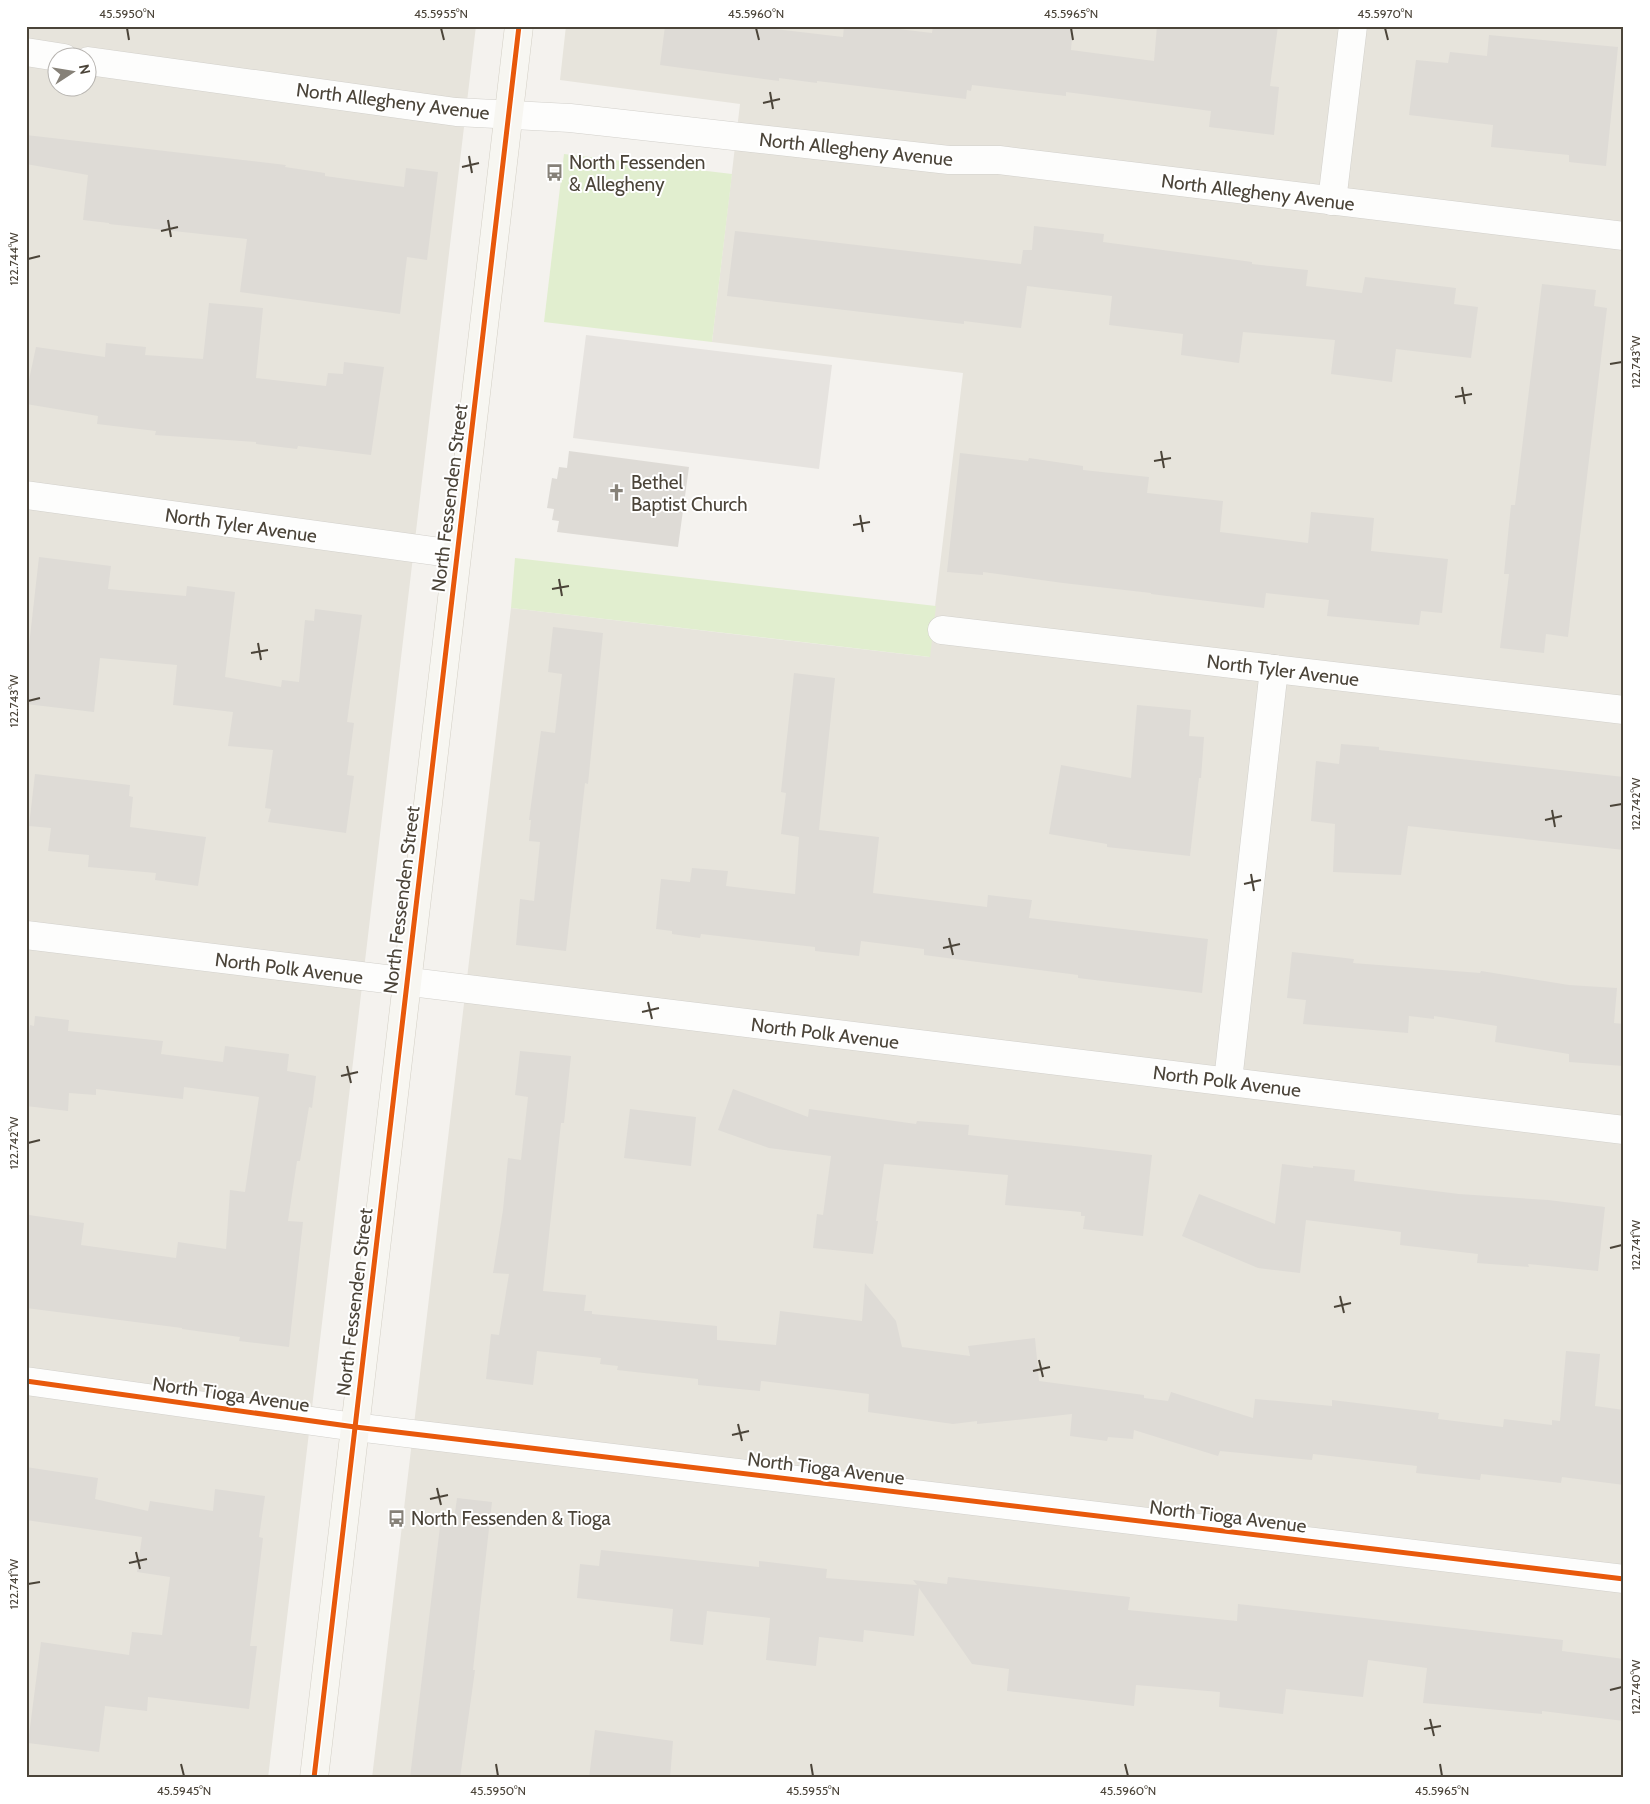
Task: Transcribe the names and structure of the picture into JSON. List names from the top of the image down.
{
  "streets": {
    "main road": ["North Fessenden Street"],
    "street": [
      "North Allegheny Avenue",
      "North Tyler Avenue",
      "North Polk Avenue",
      "North Tioga Avenue"
    ]
  },
  "crossings": [
    ["North Allegheny Avenue", "North Fessenden Street"],
    ["North Fessenden Street", "North Tyler Avenue"],
    ["North Fessenden Street", "North Polk Avenue"],
    ["North Fessenden Street", "North Tioga Avenue"]
  ],
  "places": {
    "bus stop": ["North Fessenden & Allegheny", "North Fessenden & Tioga"],
    "church": ["Bethel Baptist Church"]
  },
  "north": "right",
  "coordinates": [
    "45.5950°N",
    "45.5955°N",
    "45.5960°N",
    "45.5965°N",
    "45.5970°N",
    "122.744°W",
    "122.743°W",
    "122.742°W",
    "122.741°W",
    "122.740°W",
    "45.5945°N"
  ]
}
